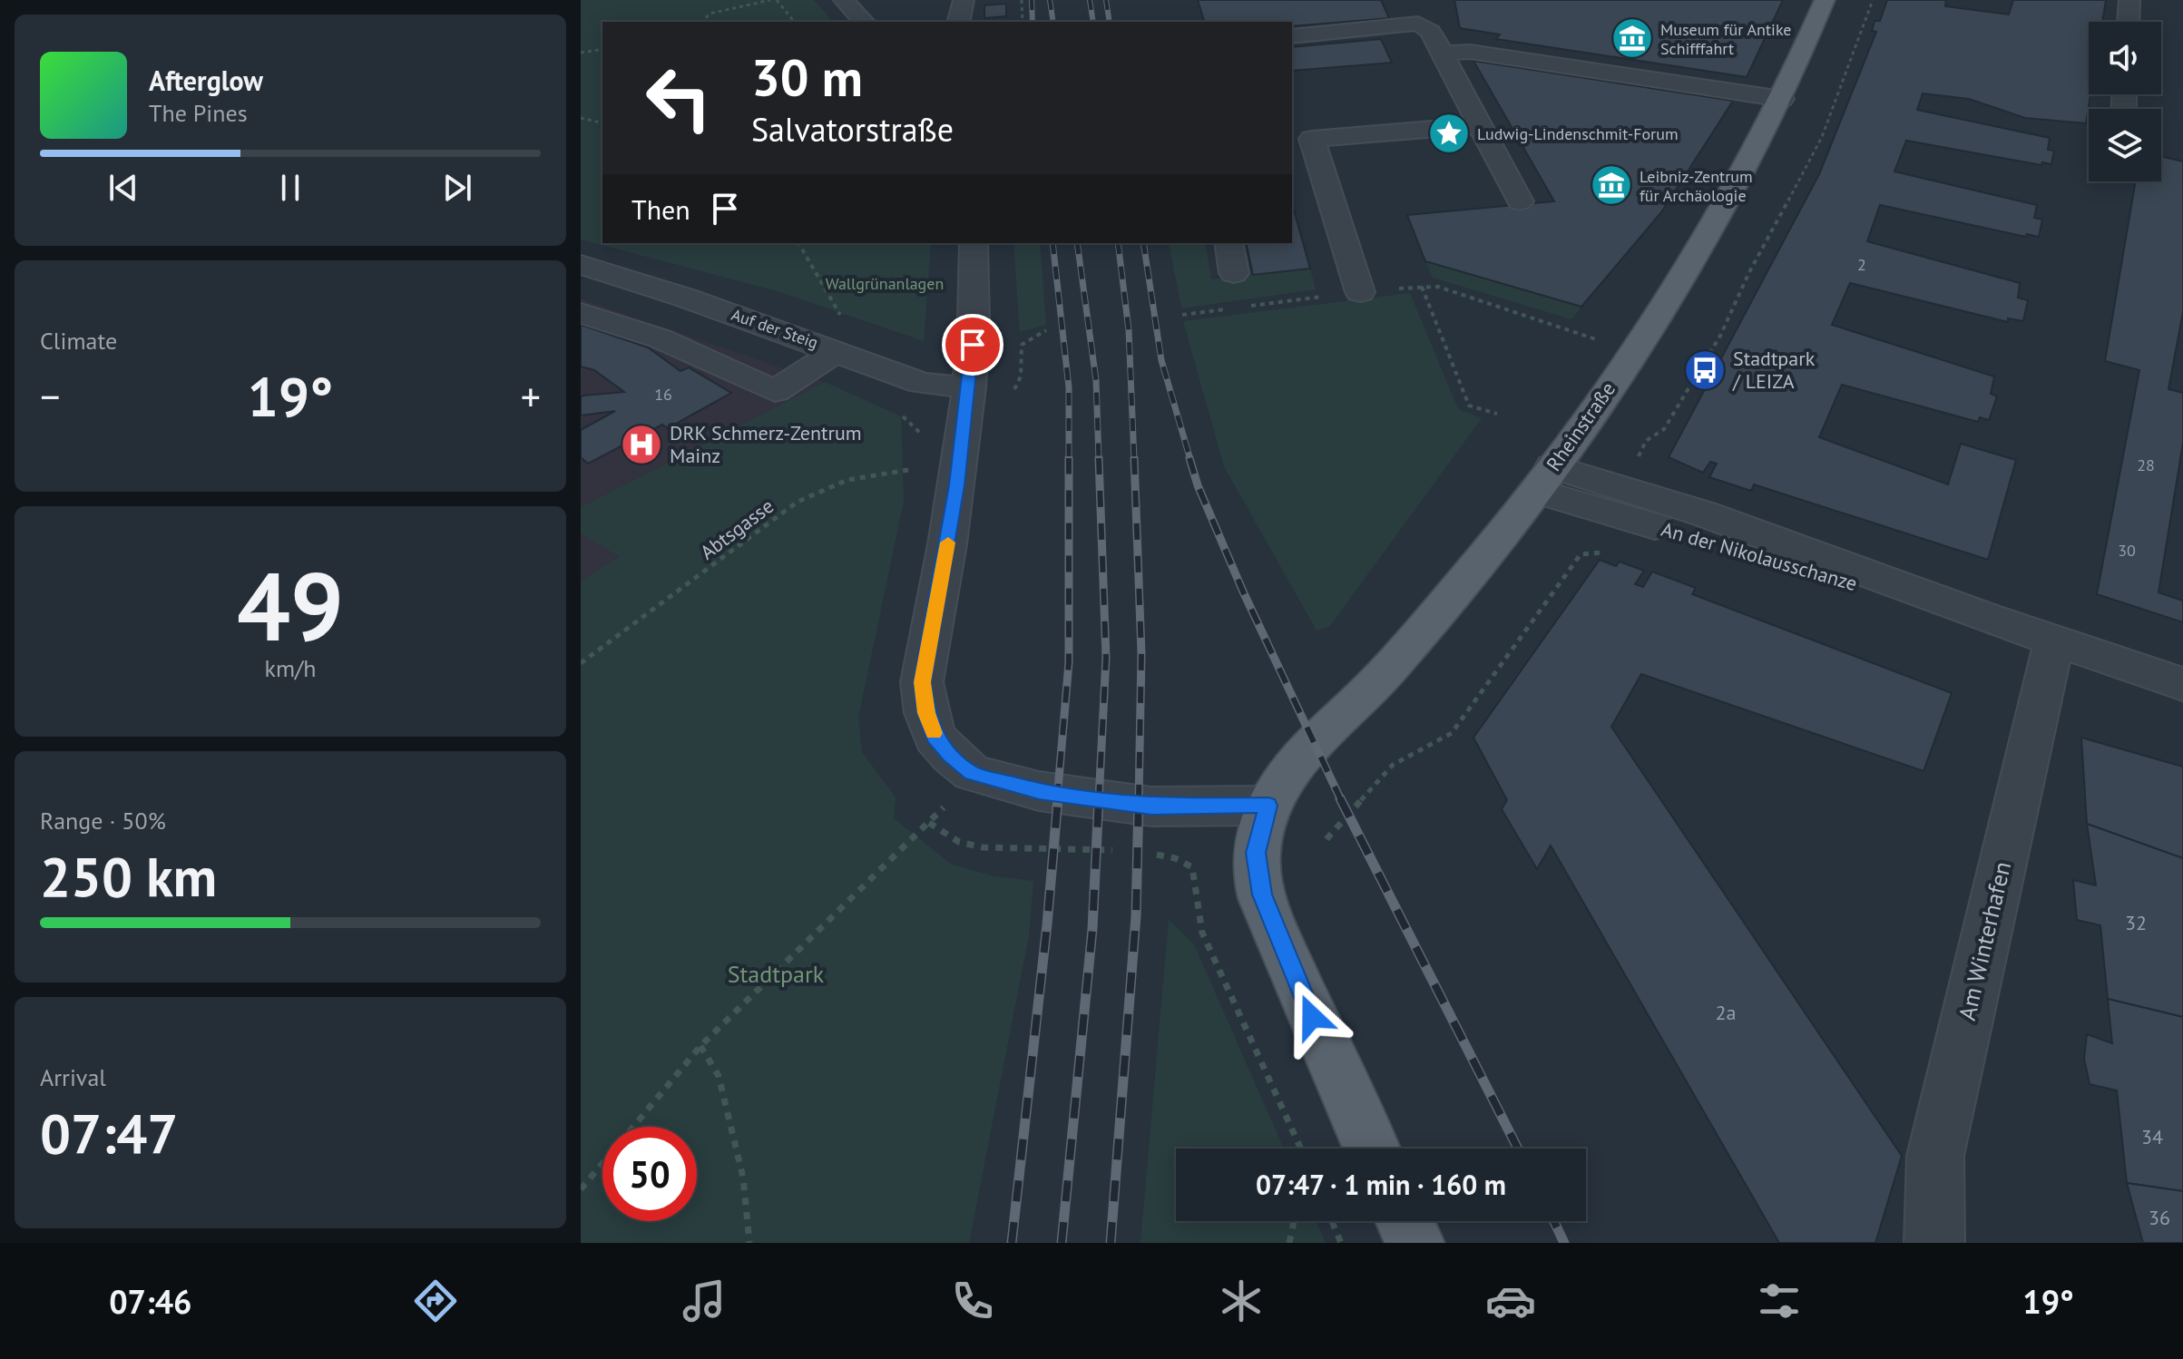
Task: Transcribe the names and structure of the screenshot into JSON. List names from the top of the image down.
{
  "streets": {
    "main road": ["Rheinstraße"],
    "street": ["Auf der Steig", "An der Nikolausschanze", "Am Winterhafen"],
    "path": ["Abtsgasse"]
  },
  "crossings": [
    ["Rheinstraße", "An der Nikolausschanze"],
    ["An der Nikolausschanze", "Am Winterhafen"]
  ],
  "parks": ["Wallgrünanlagen", "Stadtpark"],
  "places": {
    "museum": ["Museum für Antike Schifffahrt", "Leibniz-Zentrum für Archäologie"],
    "place": ["Ludwig-Lindenschmit-Forum"],
    "bus stop": ["Stadtpark / LEIZA"],
    "hospital": ["DRK Schmerz-Zentrum Mainz"]
  },
  "house_numbers": [
    "2",
    "16",
    "28",
    "30",
    "32",
    "2a",
    "34",
    "36"
  ],
  "page": {
    "turn": ["30 m", "Salvatorstraße"],
    "song": ["Afterglow", "The Pines"],
    "then": "Then",
    "tile": [
      "Climate",
      ["49", "km/h"],
      ["Range · 50%", "250 km"],
      ["Arrival", "07:47"]
    ],
    "heat": ["−", "19°", "+"],
    "limit": "50",
    "trip": "07:47 · 1 min · 160 m",
    "tabs": ["07:46", "19°"]
  }
}
